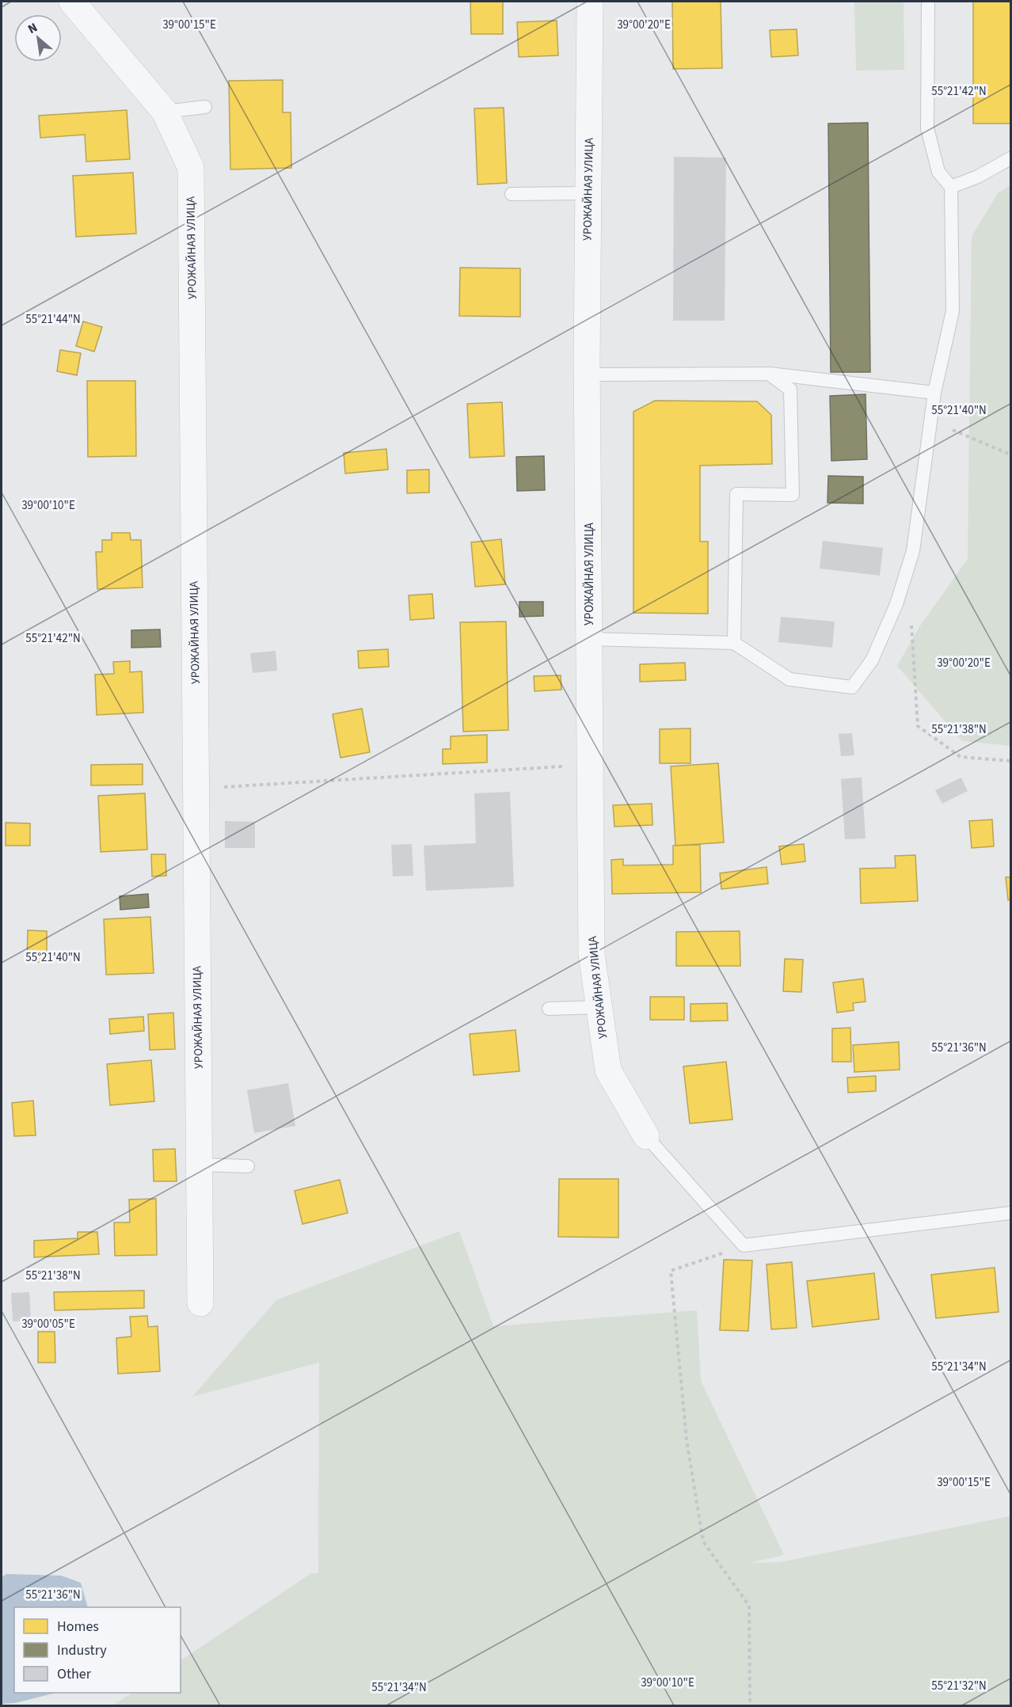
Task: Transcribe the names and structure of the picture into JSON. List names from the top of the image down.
{
  "streets": {
    "street": ["УРОЖАЙНАЯ УЛИЦА"]
  },
  "legend": ["Homes", "Industry", "Other"],
  "north": "top left",
  "coordinates": [
    "39°00'15\"E",
    "39°00'20\"E",
    "55°21'42\"N",
    "55°21'44\"N",
    "55°21'40\"N",
    "39°00'10\"E",
    "55°21'38\"N",
    "55°21'36\"N",
    "39°00'05\"E",
    "55°21'34\"N",
    "55°21'32\"N"
  ]
}
